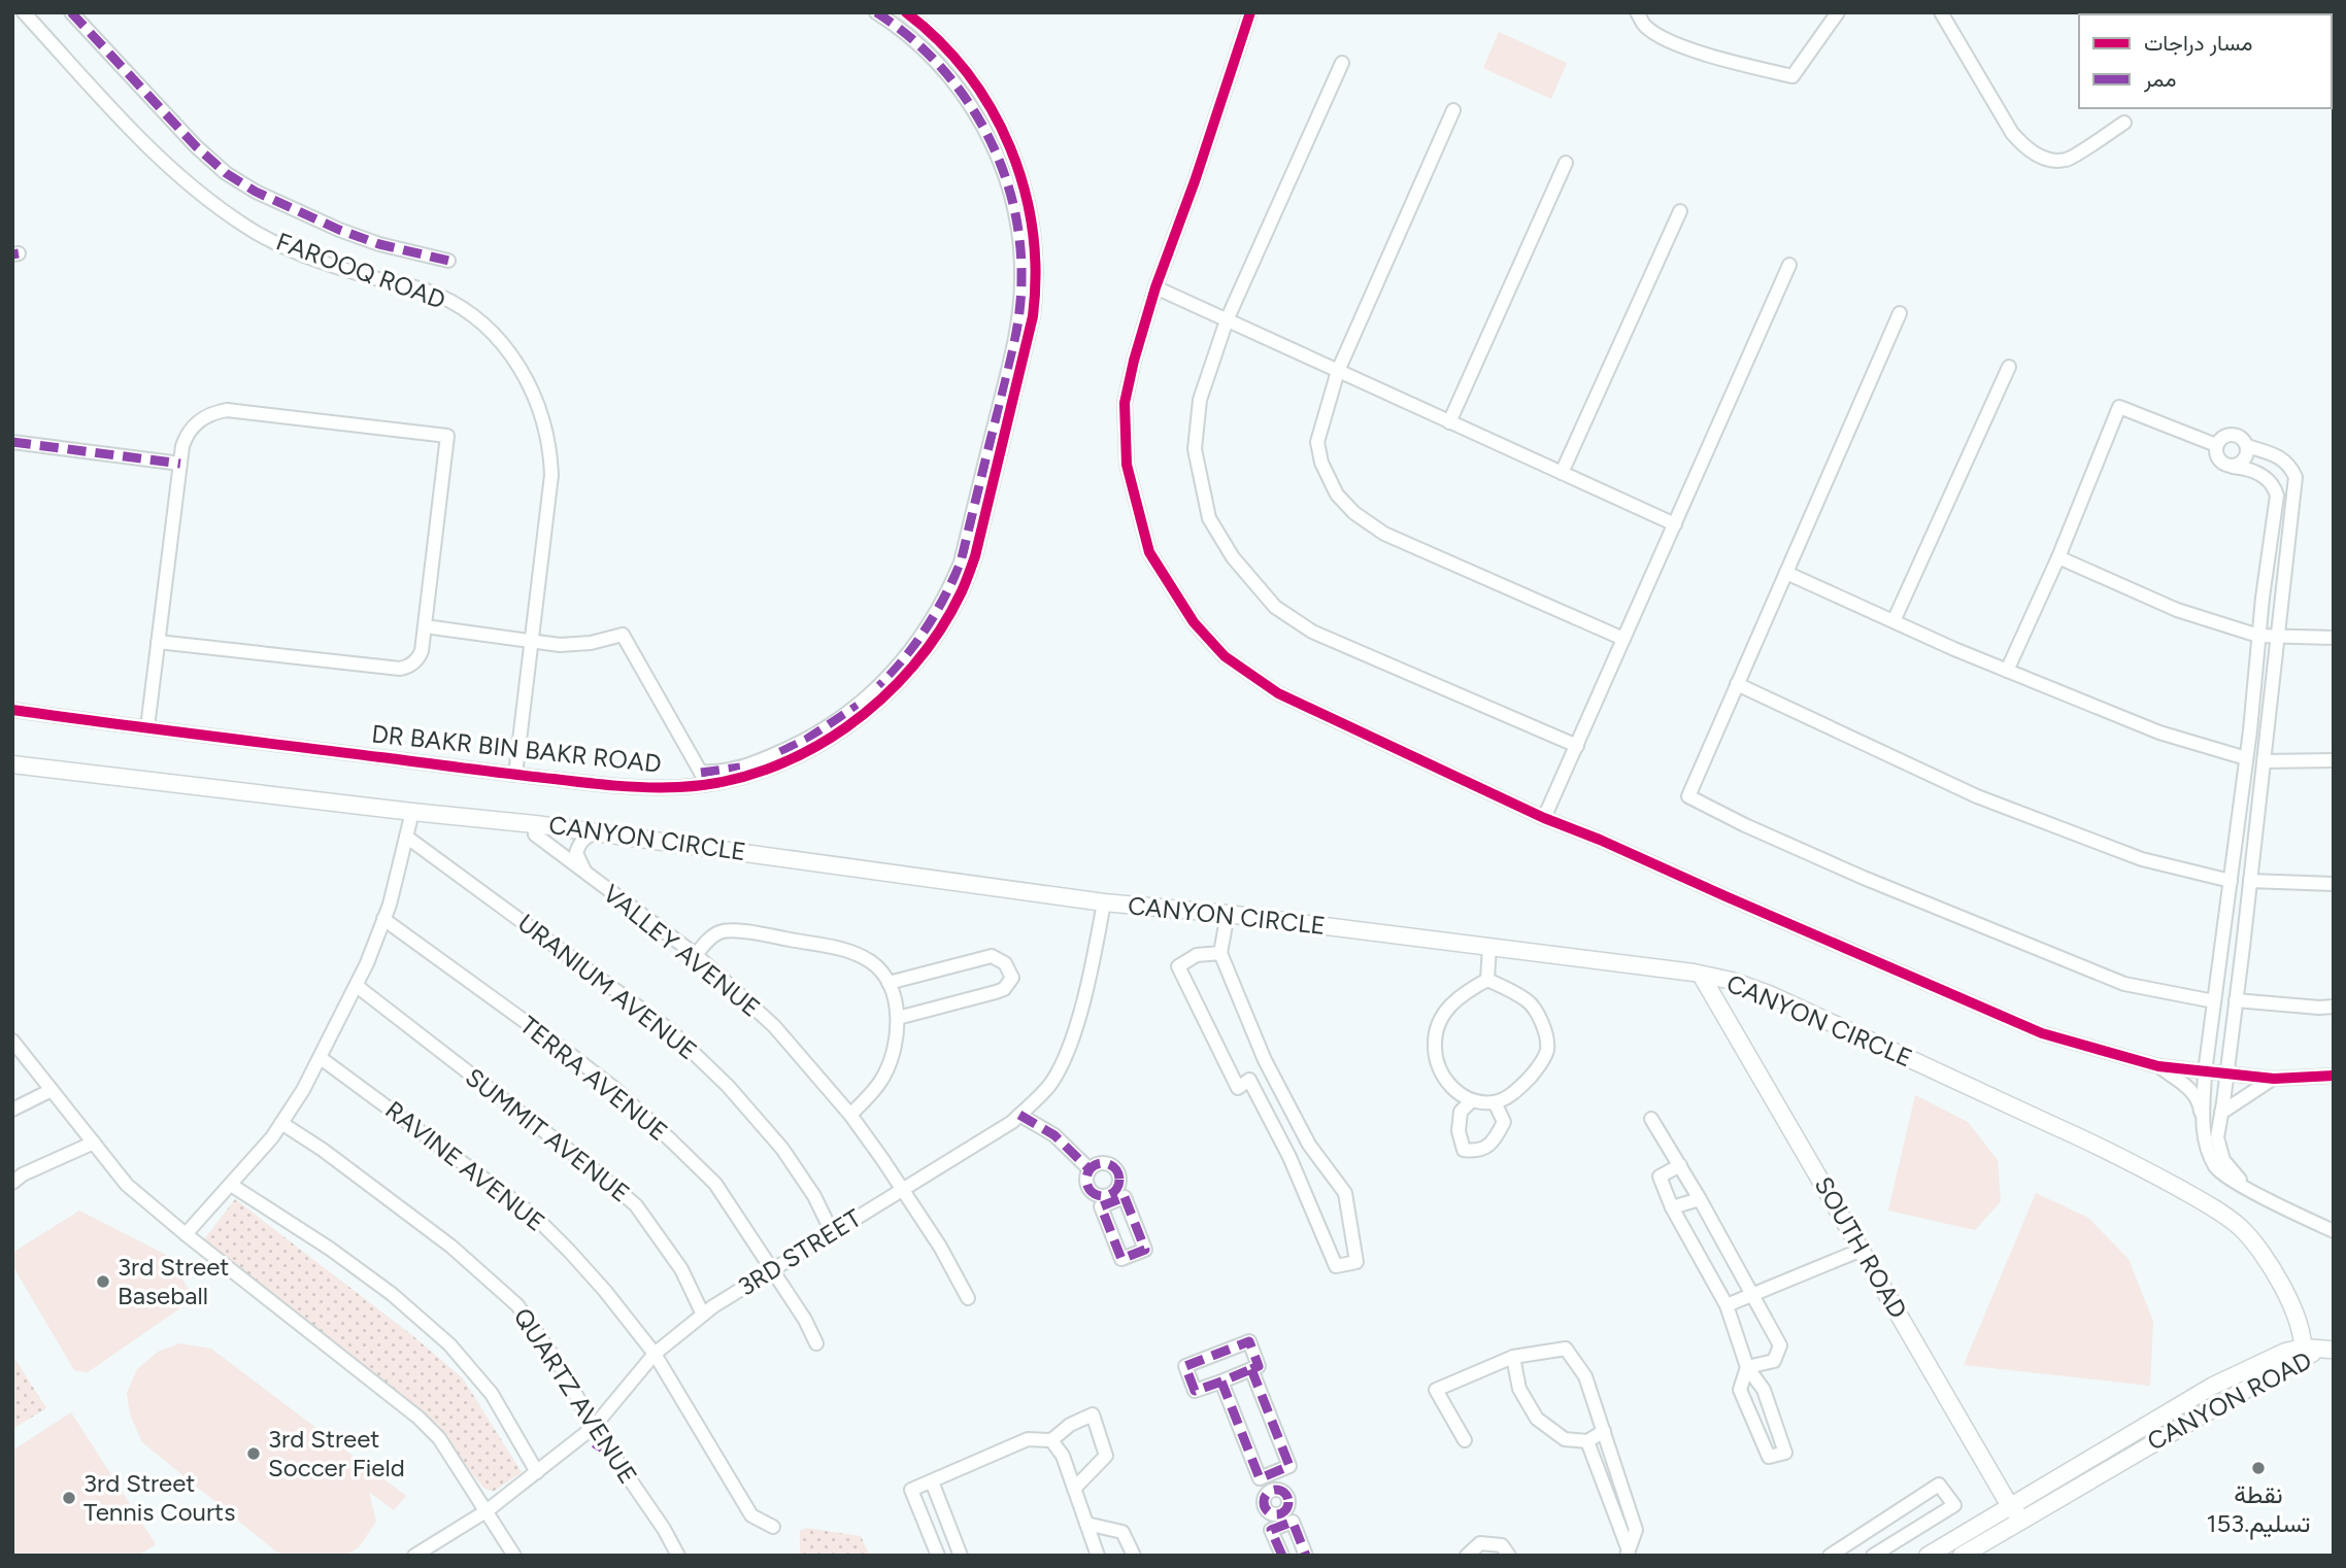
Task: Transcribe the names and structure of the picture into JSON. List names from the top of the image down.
{
  "streets": {
    "main road": ["CANYON CIRCLE", "SOUTH ROAD", "CANYON ROAD"],
    "street": [
      "FAROOQ ROAD",
      "DR BAKR BIN BAKR ROAD",
      "VALLEY AVENUE",
      "URANIUM AVENUE",
      "TERRA AVENUE",
      "SUMMIT AVENUE",
      "RAVINE AVENUE",
      "3RD STREET",
      "QUARTZ AVENUE"
    ]
  },
  "crossings": [
    ["FAROOQ ROAD", "DR BAKR BIN BAKR ROAD"],
    ["CANYON CIRCLE", "VALLEY AVENUE"],
    ["CANYON CIRCLE", "SOUTH ROAD"],
    ["CANYON CIRCLE", "3RD STREET"],
    ["CANYON CIRCLE", "CANYON ROAD"],
    ["VALLEY AVENUE", "3RD STREET"],
    ["URANIUM AVENUE", "3RD STREET"],
    ["TERRA AVENUE", "3RD STREET"],
    ["SUMMIT AVENUE", "3RD STREET"],
    ["RAVINE AVENUE", "3RD STREET"],
    ["SOUTH ROAD", "CANYON ROAD"],
    ["3RD STREET", "QUARTZ AVENUE"]
  ],
  "places": [
    "3rd Street Baseball",
    "3rd Street Soccer Field",
    "نقطة تسليم.153",
    "3rd Street Tennis Courts"
  ],
  "legend": ["مسار دراجات", "ممر"]
}
